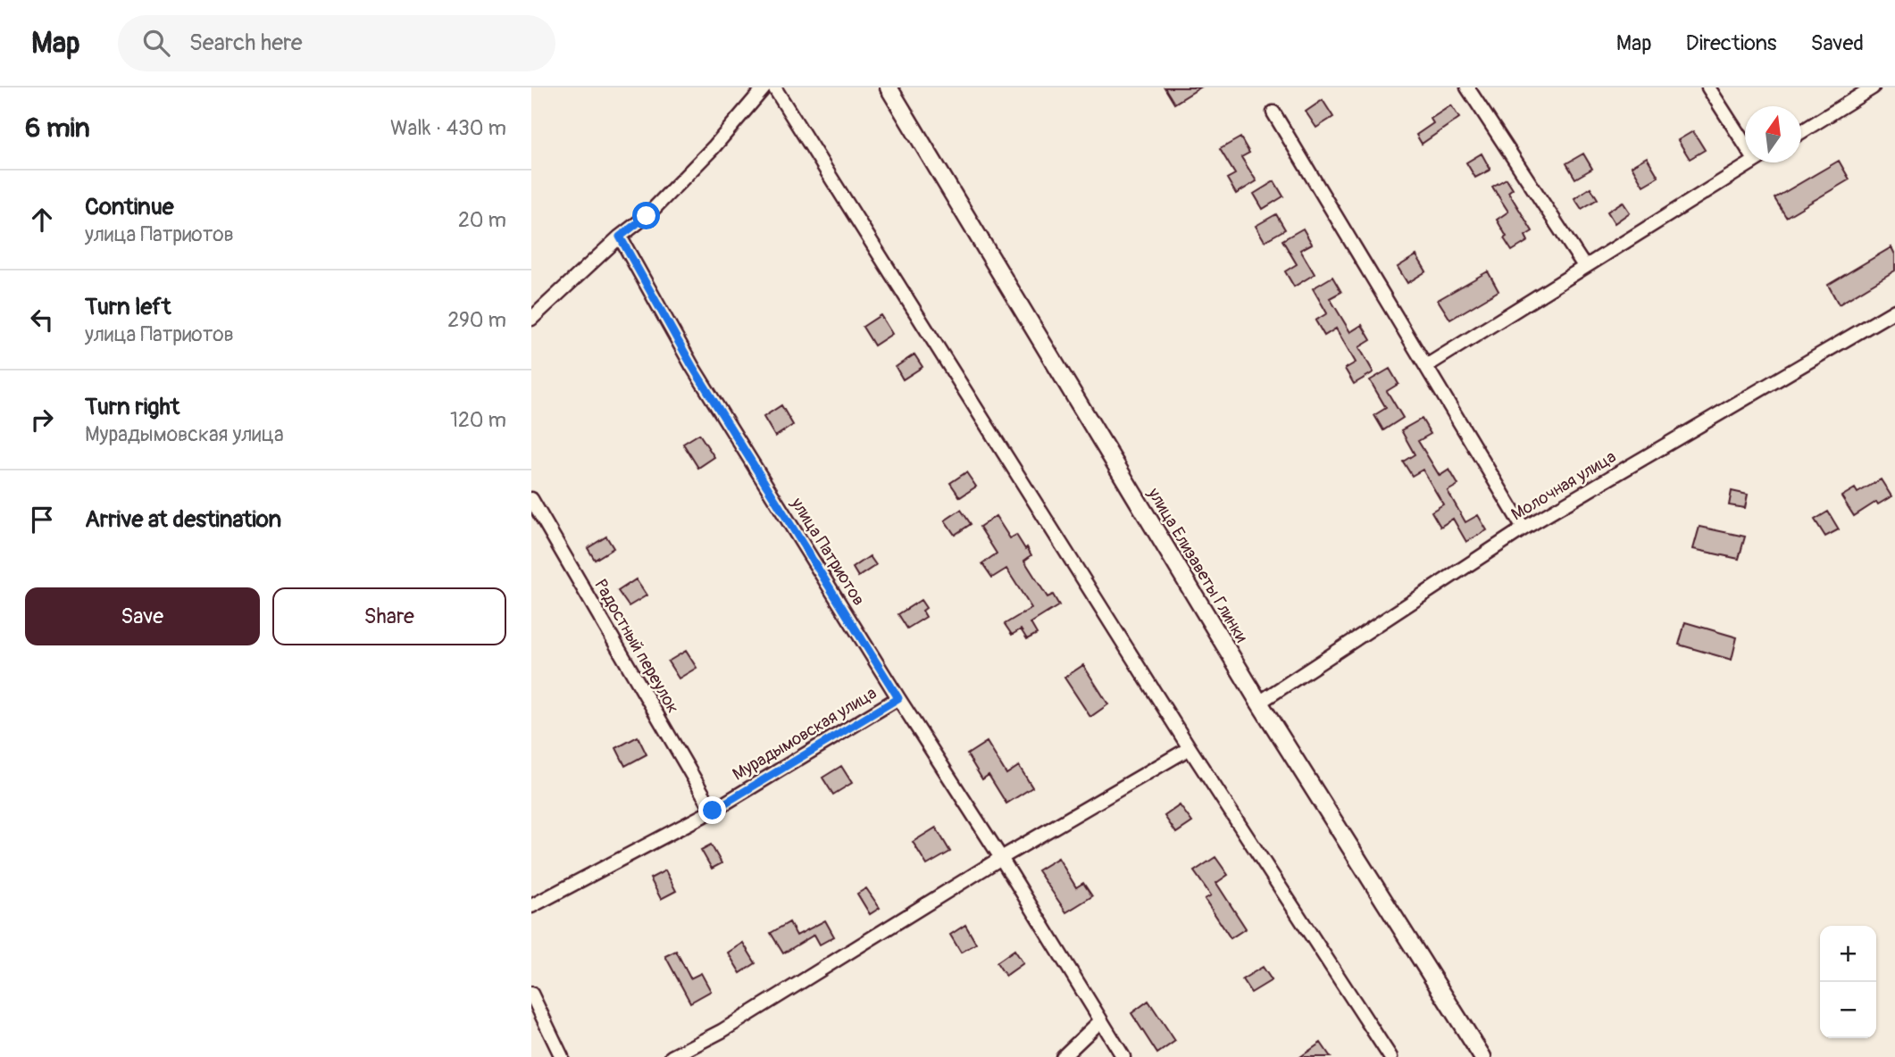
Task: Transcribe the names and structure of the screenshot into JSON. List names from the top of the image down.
{
  "streets": {
    "street": [
      "Молочная улица",
      "улица Патриотов",
      "улица Елизаветы Глинки",
      "Радостный переулок",
      "Мурадымовская улица"
    ]
  },
  "crossings": [
    ["Молочная улица", "улица Елизаветы Глинки"],
    ["улица Патриотов", "Мурадымовская улица"],
    ["Радостный переулок", "Мурадымовская улица"]
  ],
  "north": "top",
  "page": {
    "header": "Map",
    "search": "Search here",
    "nav": ["Map", "Directions", "Saved"],
    "heading": ["6 min", "Walk · 430 m"],
    "list": [
      ["Continue", "улица Патриотов", "20 m"],
      ["Turn left", "улица Патриотов", "290 m"],
      ["Turn right", "Мурадымовская улица", "120 m"],
      "Arrive at destination"
    ],
    "buttons": ["Save", "Share"],
    "map_buttons": ["+", "−"]
  }
}
